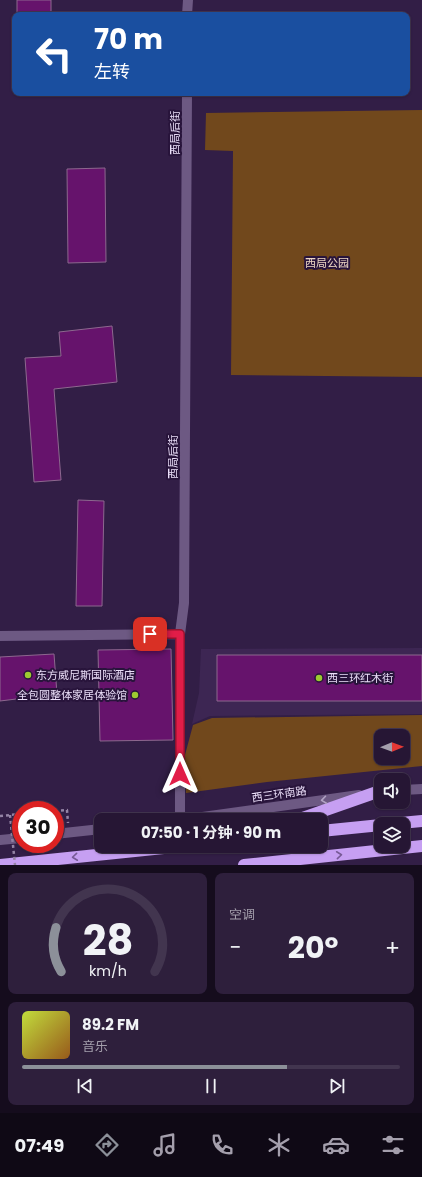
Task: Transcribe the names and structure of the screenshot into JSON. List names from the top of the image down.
{
  "streets": {
    "street": ["西局后街", "西三环南路"]
  },
  "one_way": ["西三环南路"],
  "parks": ["西局公园"],
  "places": ["东方威尼斯国际酒店", "西三环红木街", "全包圆整体家居体验馆"],
  "north": "right",
  "page": {
    "turn": ["70 m", "左转"],
    "limit": "30",
    "trip": "07:50 · 1 分钟 · 90 m",
    "tile": "空调",
    "heat": ["−", "20°", "+"],
    "song": ["89.2 FM", "音乐"],
    "tabs": "07:49",
    "gauge": ["28", "km/h"]
  }
}
